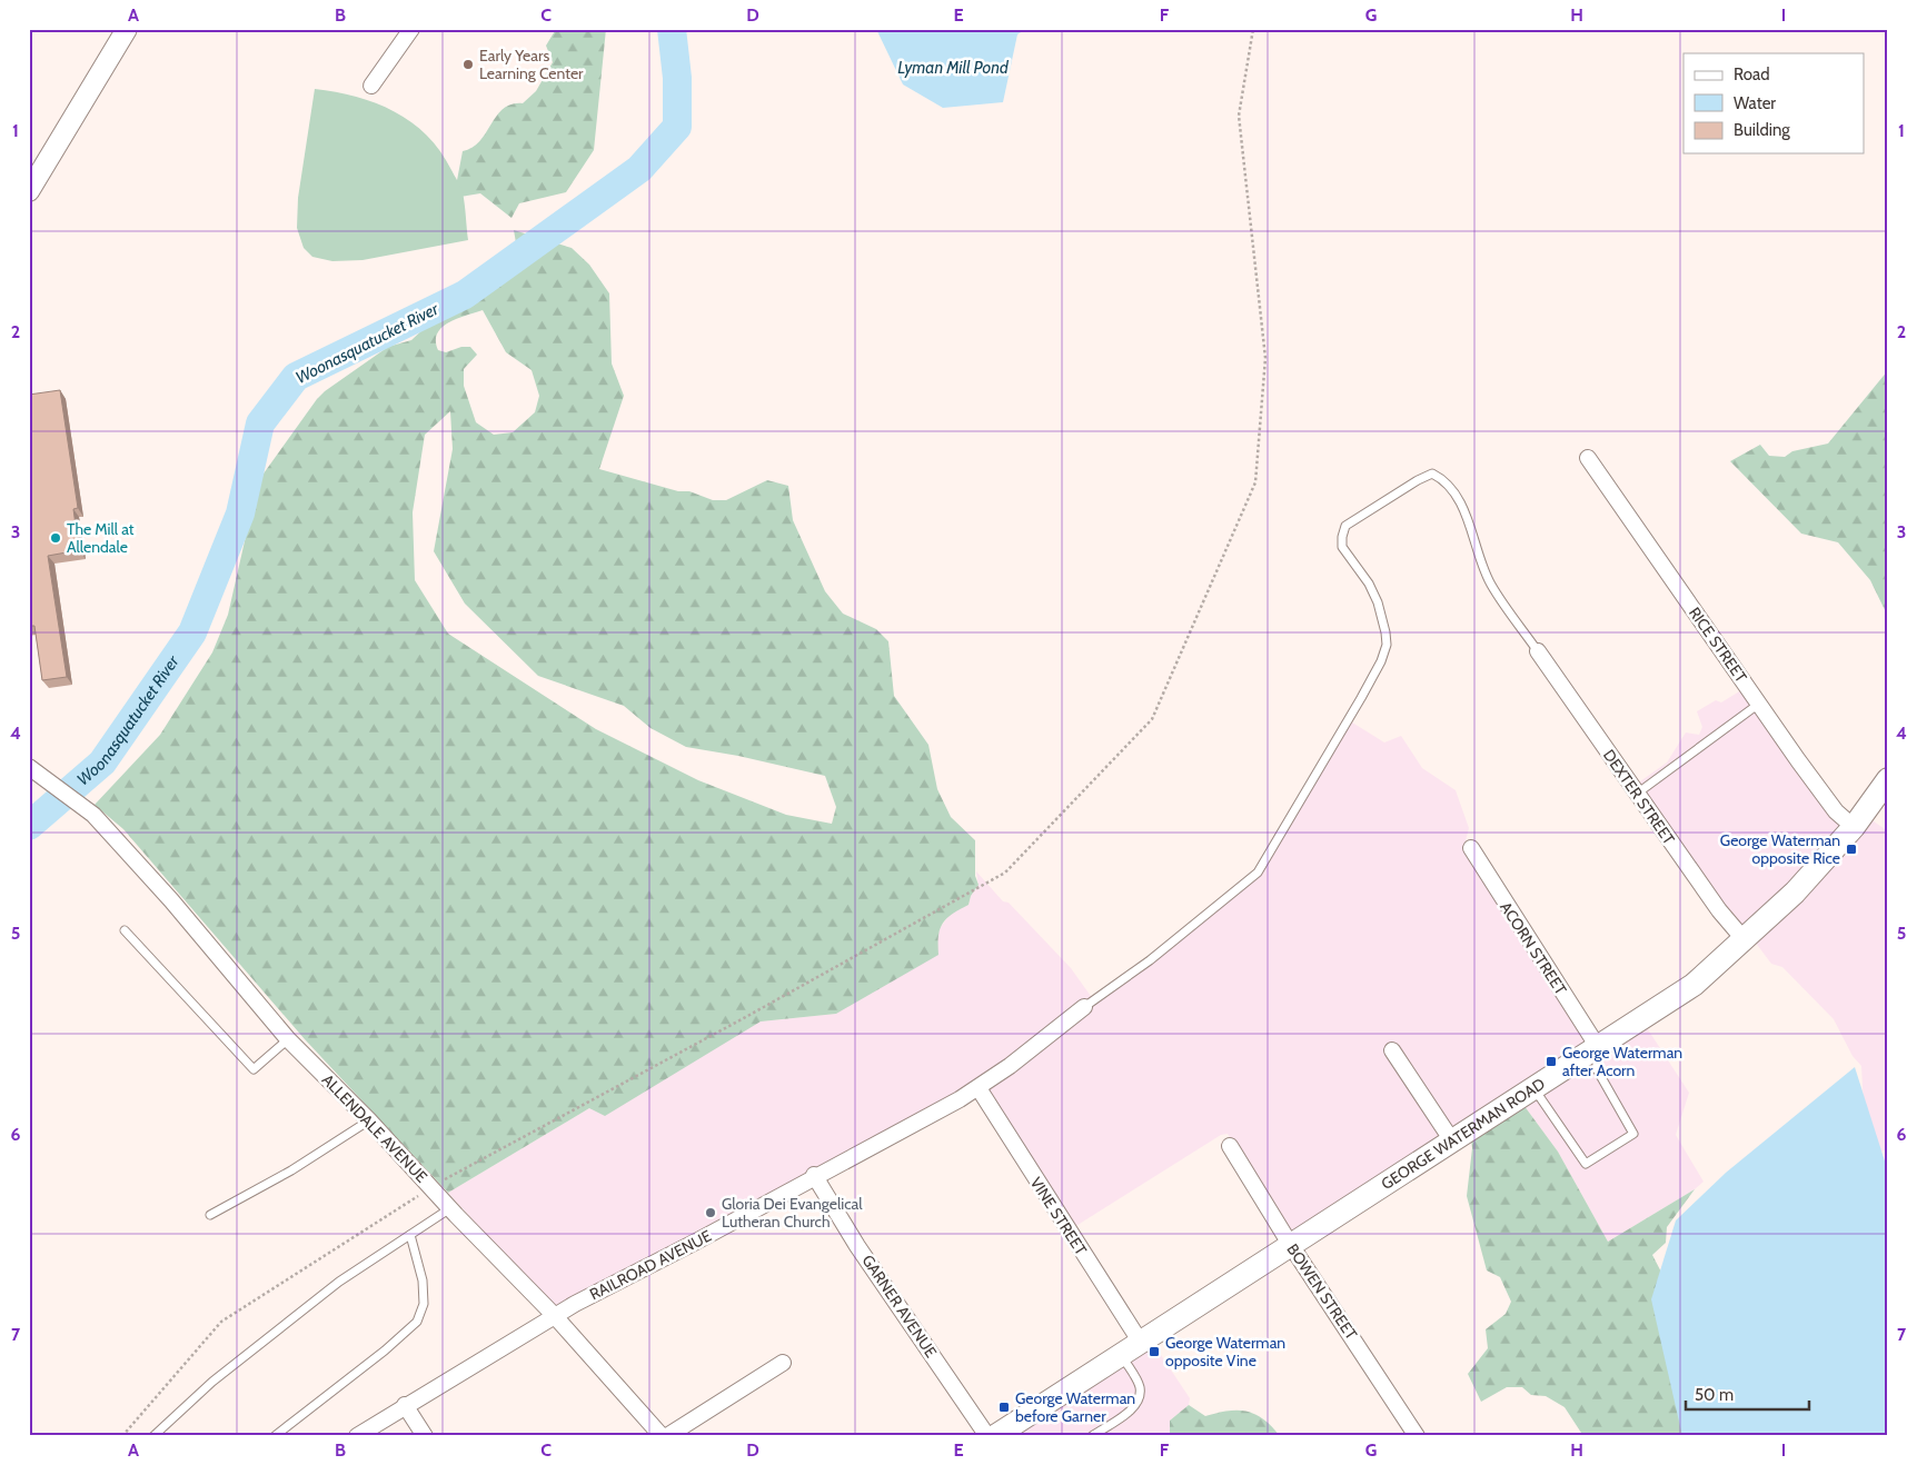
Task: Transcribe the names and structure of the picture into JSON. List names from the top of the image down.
{
  "streets": {
    "main road": ["GEORGE WATERMAN ROAD"],
    "street": [
      "RICE STREET",
      "DEXTER STREET",
      "ACORN STREET",
      "ALLENDALE AVENUE",
      "VINE STREET",
      "RAILROAD AVENUE",
      "BOWEN STREET",
      "GARNER AVENUE"
    ]
  },
  "crossings": [
    ["RICE STREET", "GEORGE WATERMAN ROAD"],
    ["DEXTER STREET", "GEORGE WATERMAN ROAD"],
    ["ACORN STREET", "GEORGE WATERMAN ROAD"],
    ["ALLENDALE AVENUE", "RAILROAD AVENUE"],
    ["GEORGE WATERMAN ROAD", "VINE STREET"],
    ["GEORGE WATERMAN ROAD", "BOWEN STREET"],
    ["VINE STREET", "RAILROAD AVENUE"],
    ["RAILROAD AVENUE", "GARNER AVENUE"]
  ],
  "water": ["Lyman Mill Pond", "Woonasquatucket River"],
  "places": {
    "other": ["Early Years Learning Center", "The Mill at Allendale", "Gloria Dei Evangelical Lutheran Church"],
    "transit": [
      "George Waterman opposite Rice",
      "George Waterman after Acorn",
      "George Waterman opposite Vine",
      "George Waterman before Garner"
    ]
  },
  "legend": ["Road", "Water", "Building"],
  "scale_bar": "50 m",
  "grid": {
    "columns": [
      "A",
      "B",
      "C",
      "D",
      "E",
      "F",
      "G",
      "H",
      "I"
    ],
    "rows": [
      "1",
      "2",
      "3",
      "4",
      "5",
      "6",
      "7"
    ]
  }
}
